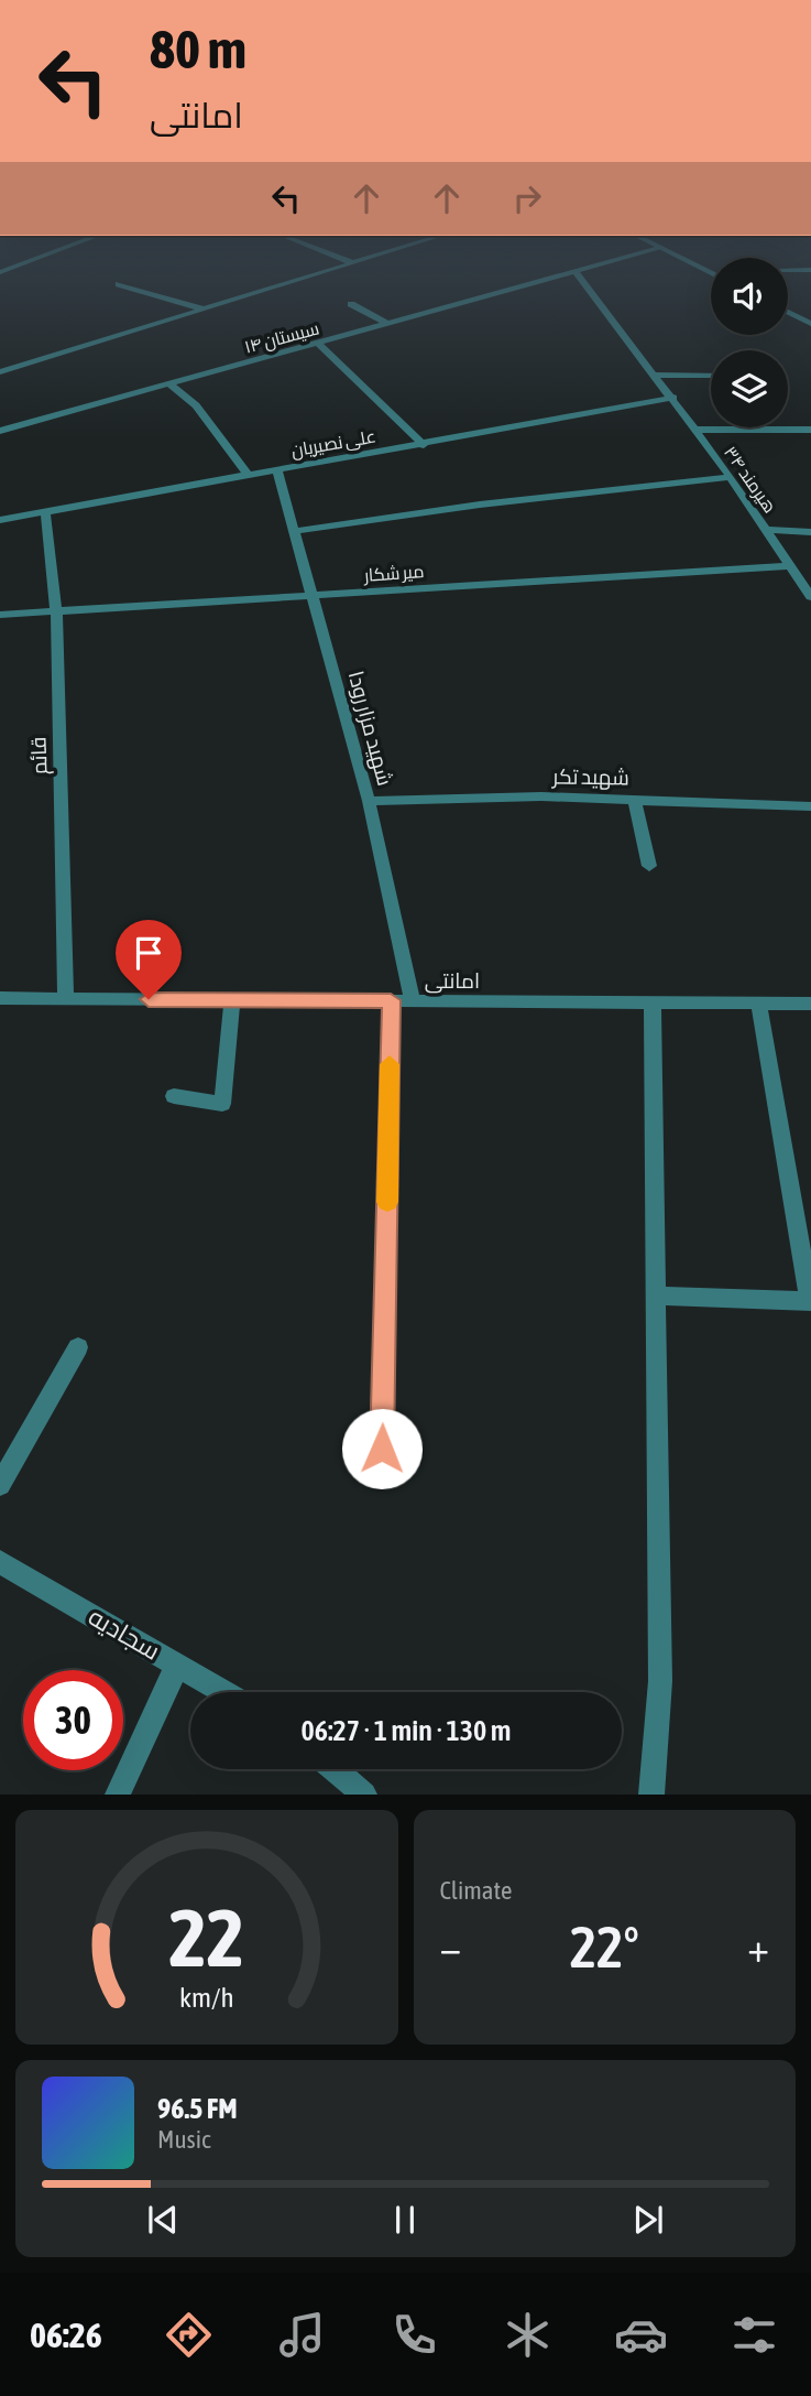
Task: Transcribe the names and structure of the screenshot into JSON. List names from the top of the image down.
{
  "streets": {
    "street": [
      "سیستان ۱۴",
      "علی نصیریان",
      "هیرمند ۳۴",
      "میر شکار",
      "شهید مزار رودا",
      "قائم",
      "شهید تکر",
      "امانتی",
      "سجادیه"
    ]
  },
  "crossings": [
    ["سیستان ۱۴", "هیرمند ۳۴"],
    ["علی نصیریان", "هیرمند ۳۴"],
    ["علی نصیریان", "شهید مزار رودا"],
    ["علی نصیریان", "قائم"],
    ["هیرمند ۳۴", "میر شکار"],
    ["میر شکار", "شهید مزار رودا"],
    ["میر شکار", "قائم"],
    ["شهید مزار رودا", "شهید تکر"],
    ["شهید مزار رودا", "امانتی"],
    ["قائم", "امانتی"]
  ],
  "page": {
    "turn": ["80 m", "امانتی"],
    "limit": "30",
    "trip": "06:27 · 1 min · 130 m",
    "tile": "Climate",
    "heat": ["−", "22°", "+"],
    "song": ["96.5 FM", "Music"],
    "tabs": "06:26",
    "gauge": ["22", "km/h"]
  }
}
